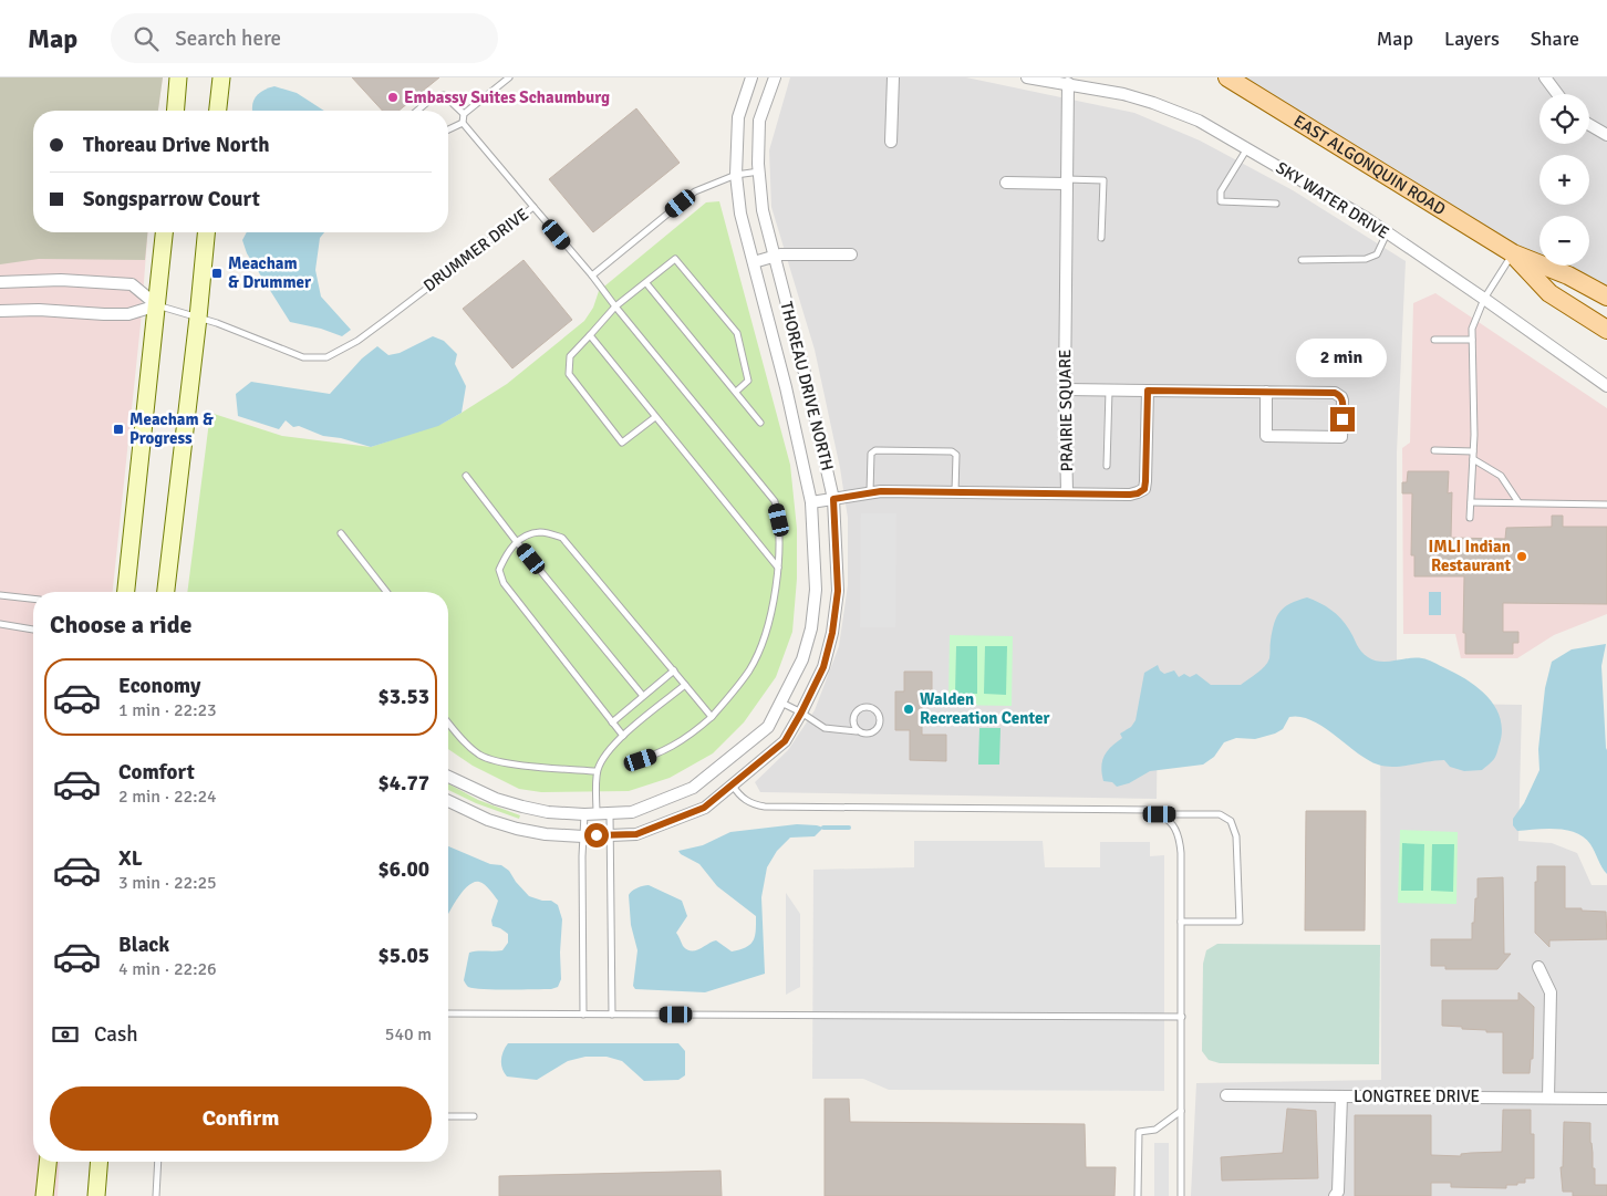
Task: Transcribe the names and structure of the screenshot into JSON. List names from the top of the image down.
{
  "streets": {
    "main road": ["EAST ALGONQUIN ROAD"],
    "street": [
      "SKY WATER DRIVE",
      "THOREAU DRIVE NORTH",
      "PRAIRIE SQUARE",
      "LONGTREE DRIVE"
    ],
    "lane": ["DRUMMER DRIVE"]
  },
  "crossings": [
    ["SKY WATER DRIVE", "PRAIRIE SQUARE"]
  ],
  "places": {
    "other": ["Embassy Suites Schaumburg", "IMLI Indian Restaurant", "Walden Recreation Center"],
    "transit": ["Meacham & Drummer", "Meacham & Progress"]
  },
  "page": {
    "header": "Map",
    "search": "Search here",
    "nav": ["Map", "Layers", "Share"],
    "map_buttons": ["+", "−"],
    "banner": ["Thoreau Drive North", "Songsparrow Court"],
    "bubble": "2 min",
    "heading": "Choose a ride",
    "list": [
      {
        "name": "Economy",
        "note": "1 min · 22:23",
        "value": "$3.53"
      },
      {
        "name": "Comfort",
        "note": "2 min · 22:24",
        "value": "$4.77"
      },
      {
        "name": "XL",
        "note": "3 min · 22:25",
        "value": "$6.00"
      },
      {
        "name": "Black",
        "note": "4 min · 22:26",
        "value": "$5.05"
      }
    ],
    "pay": ["Cash", "540 m"],
    "buttons": "Confirm"
  }
}
